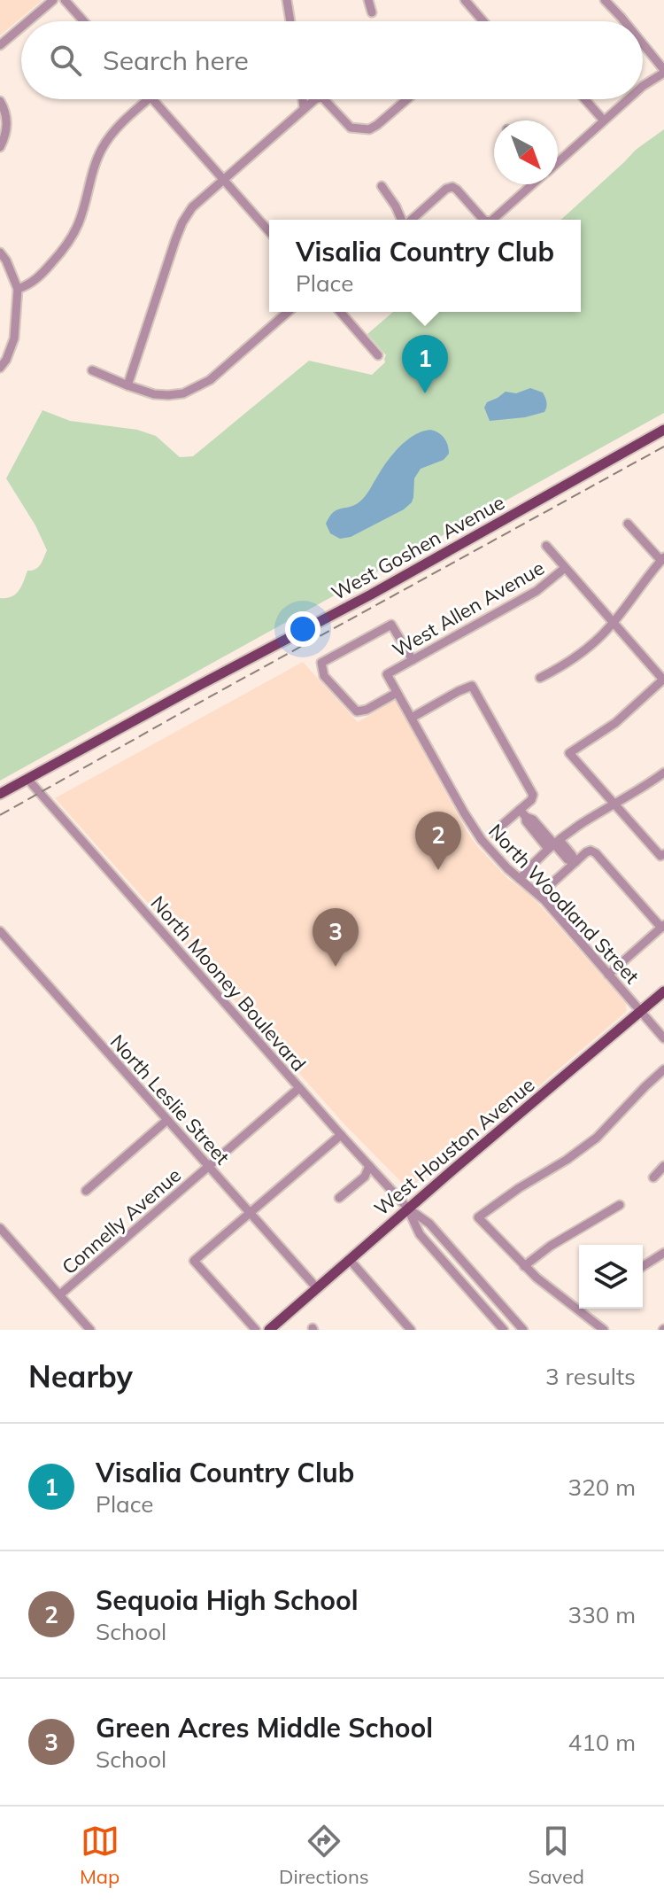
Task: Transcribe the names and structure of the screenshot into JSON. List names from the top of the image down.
{
  "streets": {
    "main road": ["West Goshen Avenue", "West Houston Avenue"],
    "street": [
      "West Allen Avenue",
      "North Woodland Street",
      "North Mooney Boulevard",
      "North Leslie Street",
      "Connelly Avenue"
    ]
  },
  "crossings": [
    ["West Goshen Avenue", "North Mooney Boulevard"],
    ["West Allen Avenue", "North Woodland Street"],
    ["North Woodland Street", "West Houston Avenue"],
    ["North Mooney Boulevard", "West Houston Avenue"],
    ["North Mooney Boulevard", "Connelly Avenue"],
    ["North Leslie Street", "West Houston Avenue"],
    ["North Leslie Street", "Connelly Avenue"]
  ],
  "north": "bottom right",
  "page": {
    "search": "Search here",
    "popup": ["Visalia Country Club", "Place"],
    "pins": ["1", "2", "3"],
    "heading": ["Nearby", "3 results"],
    "list": [
      {
        "mark": "1",
        "name": "Visalia Country Club",
        "note": "Place",
        "value": "320 m"
      },
      {
        "mark": "2",
        "name": "Sequoia High School",
        "note": "School",
        "value": "330 m"
      },
      {
        "mark": "3",
        "name": "Green Acres Middle School",
        "note": "School",
        "value": "410 m"
      }
    ],
    "nav": ["Map", "Directions", "Saved"]
  }
}
